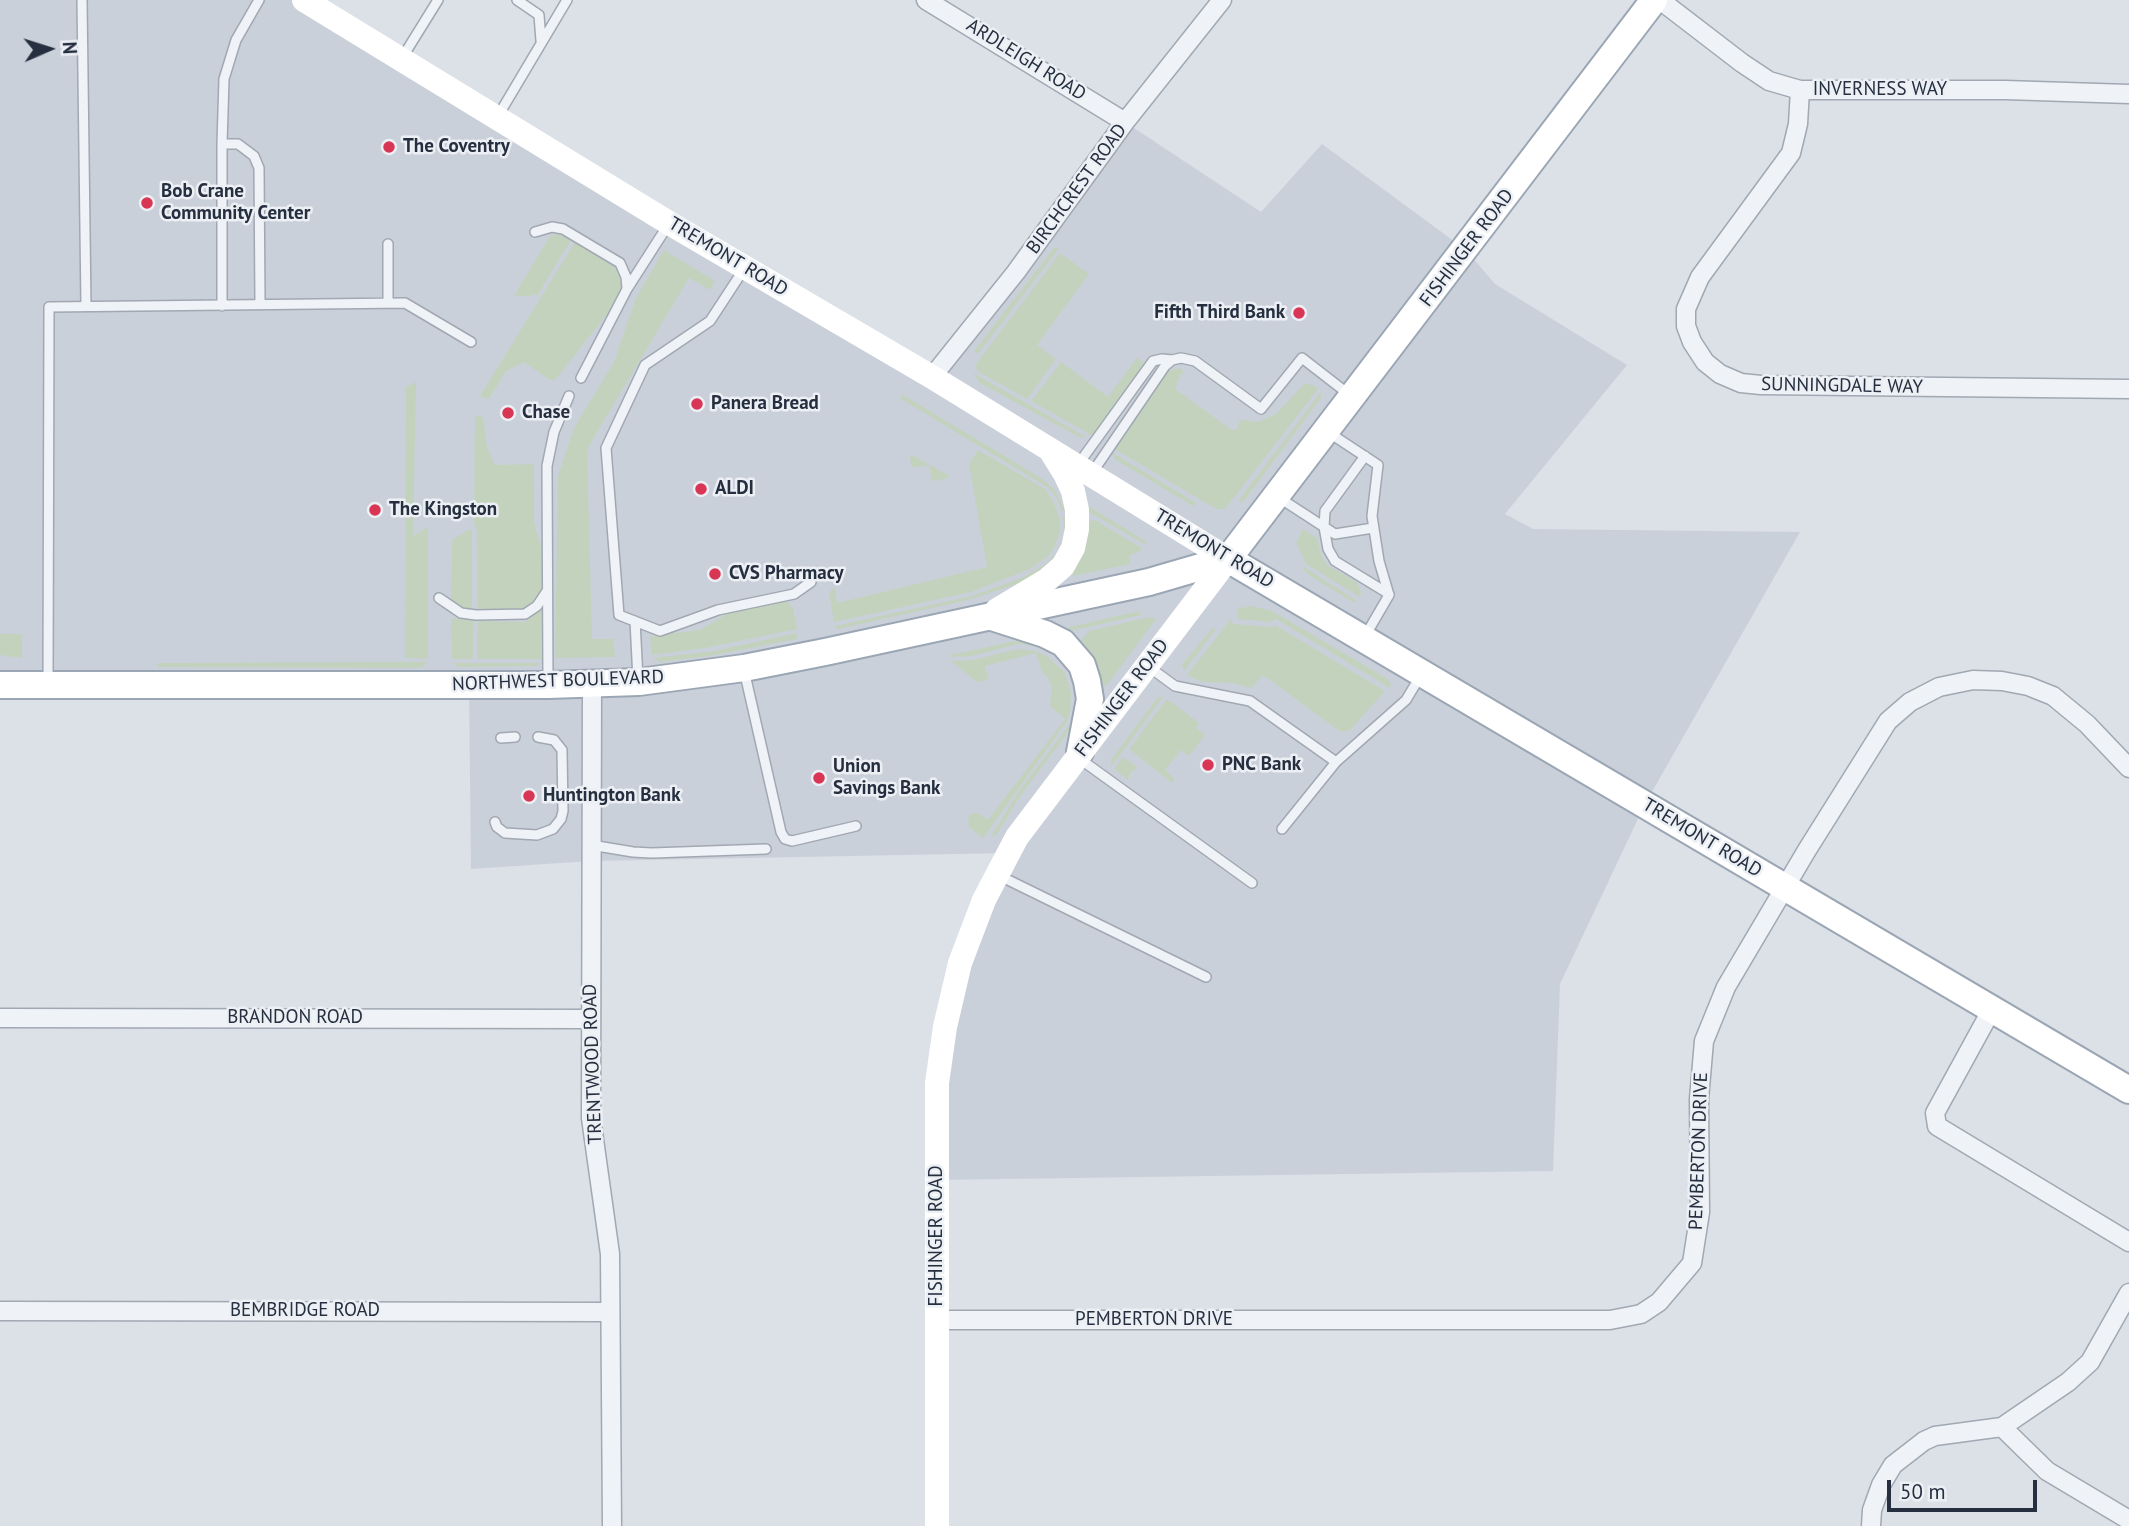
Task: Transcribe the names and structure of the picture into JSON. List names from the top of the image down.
{
  "streets": {
    "main road": ["FISHINGER ROAD", "TREMONT ROAD", "NORTHWEST BOULEVARD"],
    "street": [
      "ARDLEIGH ROAD",
      "INVERNESS WAY",
      "BIRCHCREST ROAD",
      "SUNNINGDALE WAY",
      "BRANDON ROAD",
      "TRENTWOOD ROAD",
      "PEMBERTON DRIVE",
      "BEMBRIDGE ROAD"
    ]
  },
  "crossings": [
    ["ARDLEIGH ROAD", "BIRCHCREST ROAD"],
    ["INVERNESS WAY", "SUNNINGDALE WAY"],
    ["BIRCHCREST ROAD", "TREMONT ROAD"],
    ["FISHINGER ROAD", "TREMONT ROAD"],
    ["FISHINGER ROAD", "NORTHWEST BOULEVARD"],
    ["FISHINGER ROAD", "PEMBERTON DRIVE"],
    ["TREMONT ROAD", "NORTHWEST BOULEVARD"],
    ["TREMONT ROAD", "PEMBERTON DRIVE"],
    ["NORTHWEST BOULEVARD", "TRENTWOOD ROAD"],
    ["BRANDON ROAD", "TRENTWOOD ROAD"],
    ["TRENTWOOD ROAD", "BEMBRIDGE ROAD"]
  ],
  "places": [
    "The Coventry",
    "Bob Crane Community Center",
    "Fifth Third Bank",
    "Panera Bread",
    "Chase",
    "ALDI",
    "The Kingston",
    "CVS Pharmacy",
    "PNC Bank",
    "Union Savings Bank",
    "Huntington Bank"
  ],
  "scale_bar": "50 m",
  "north": "right"
}
